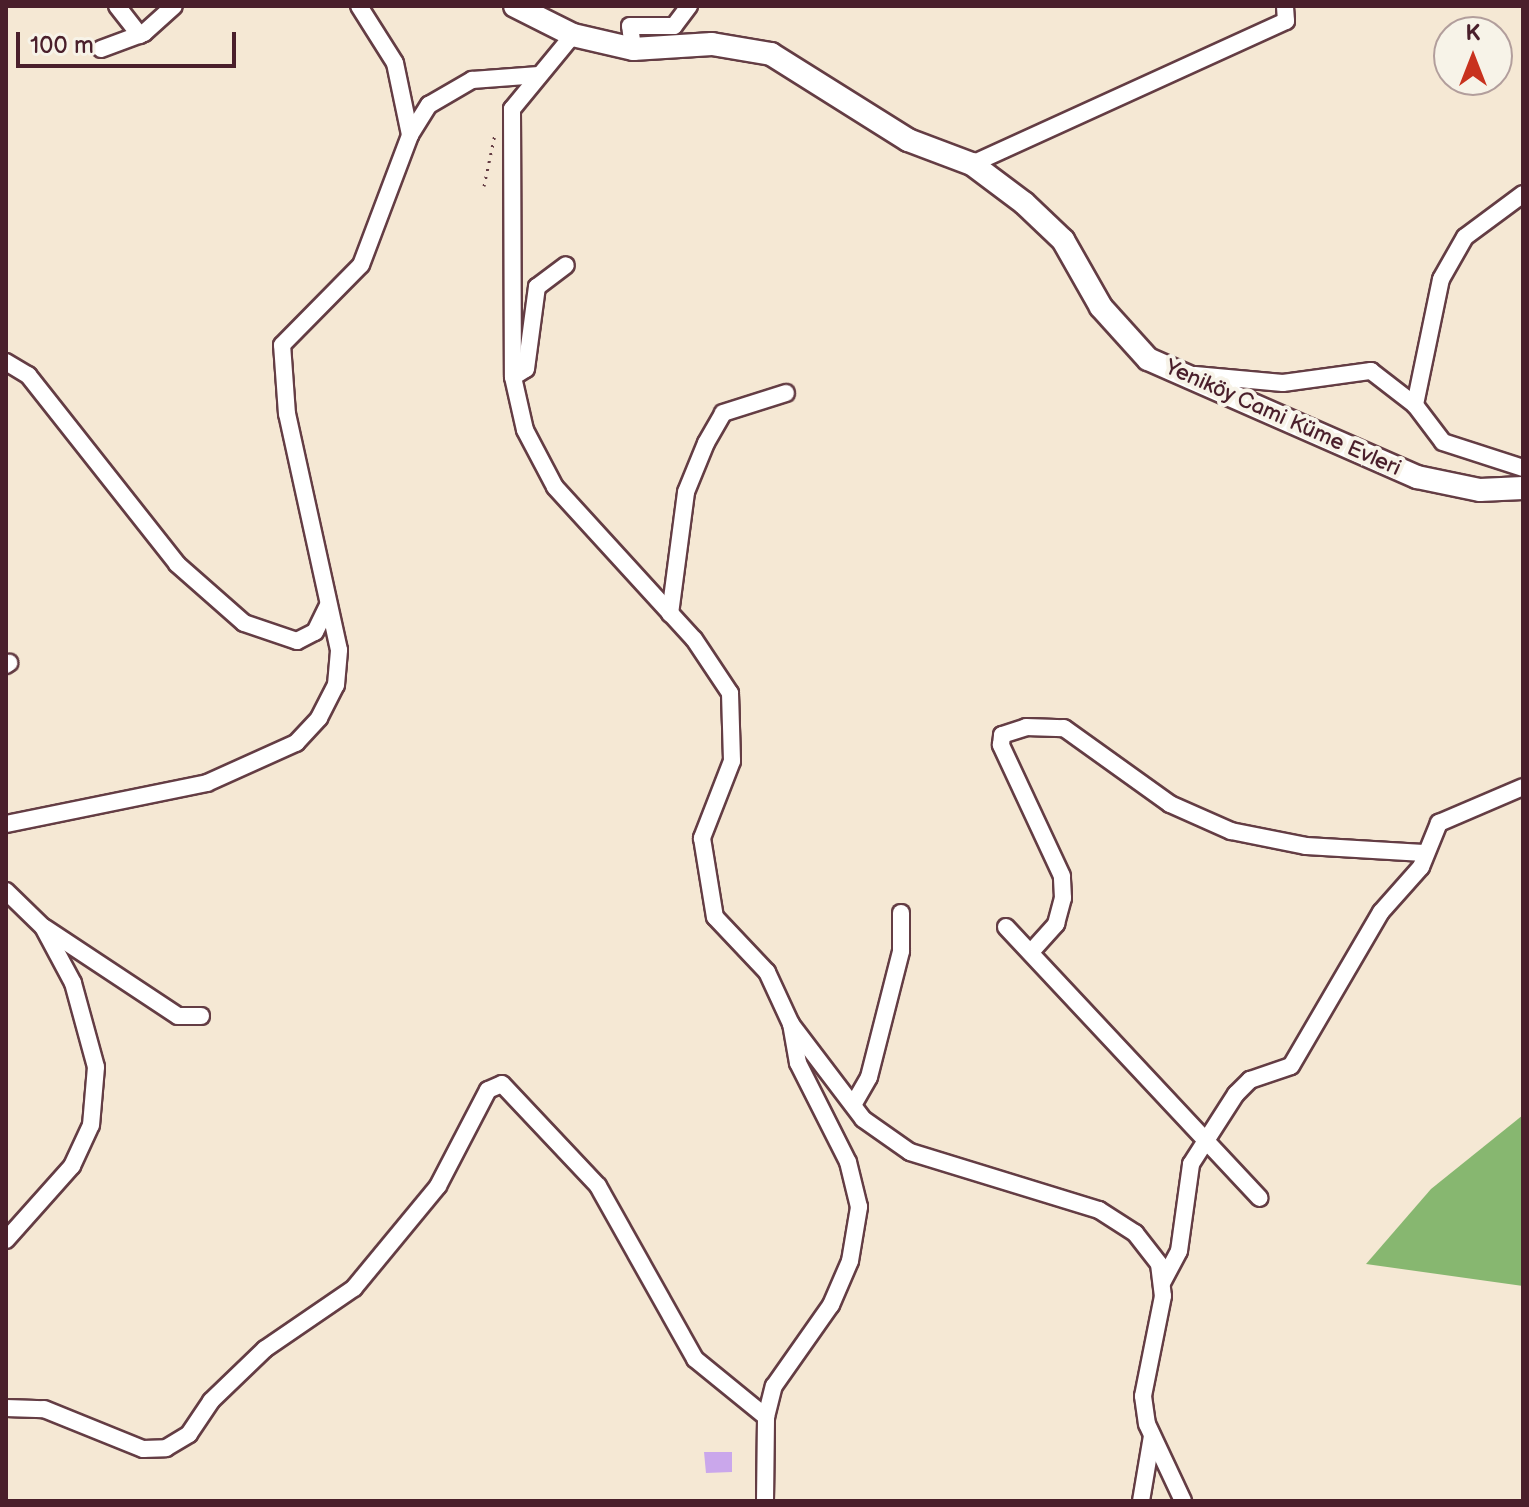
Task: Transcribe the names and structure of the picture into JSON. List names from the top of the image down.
{
  "streets": {
    "street": ["Yeniköy Cami Küme Evleri"]
  },
  "scale_bar": "100 m",
  "north": "top"
}
